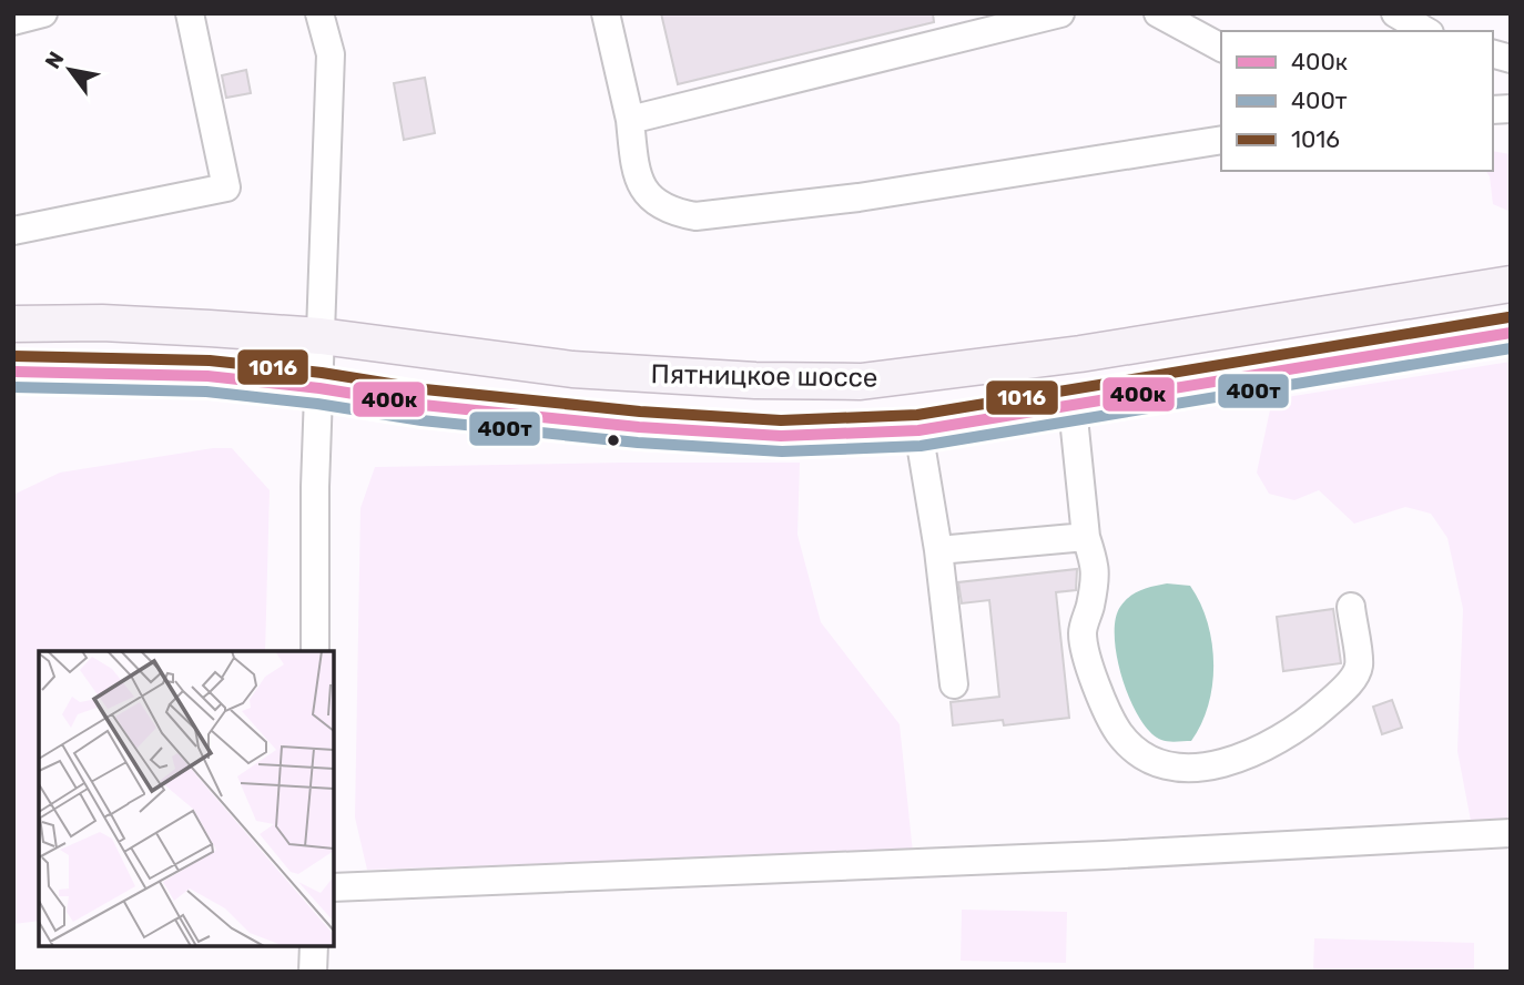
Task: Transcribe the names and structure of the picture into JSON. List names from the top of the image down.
{
  "streets": {
    "main road": ["Пятницкое шоссе"]
  },
  "lines": ["transit line 1016", "transit line 400к", "transit line 400т"],
  "legend": ["400к", "400т", "1016"],
  "north": "top left"
}
